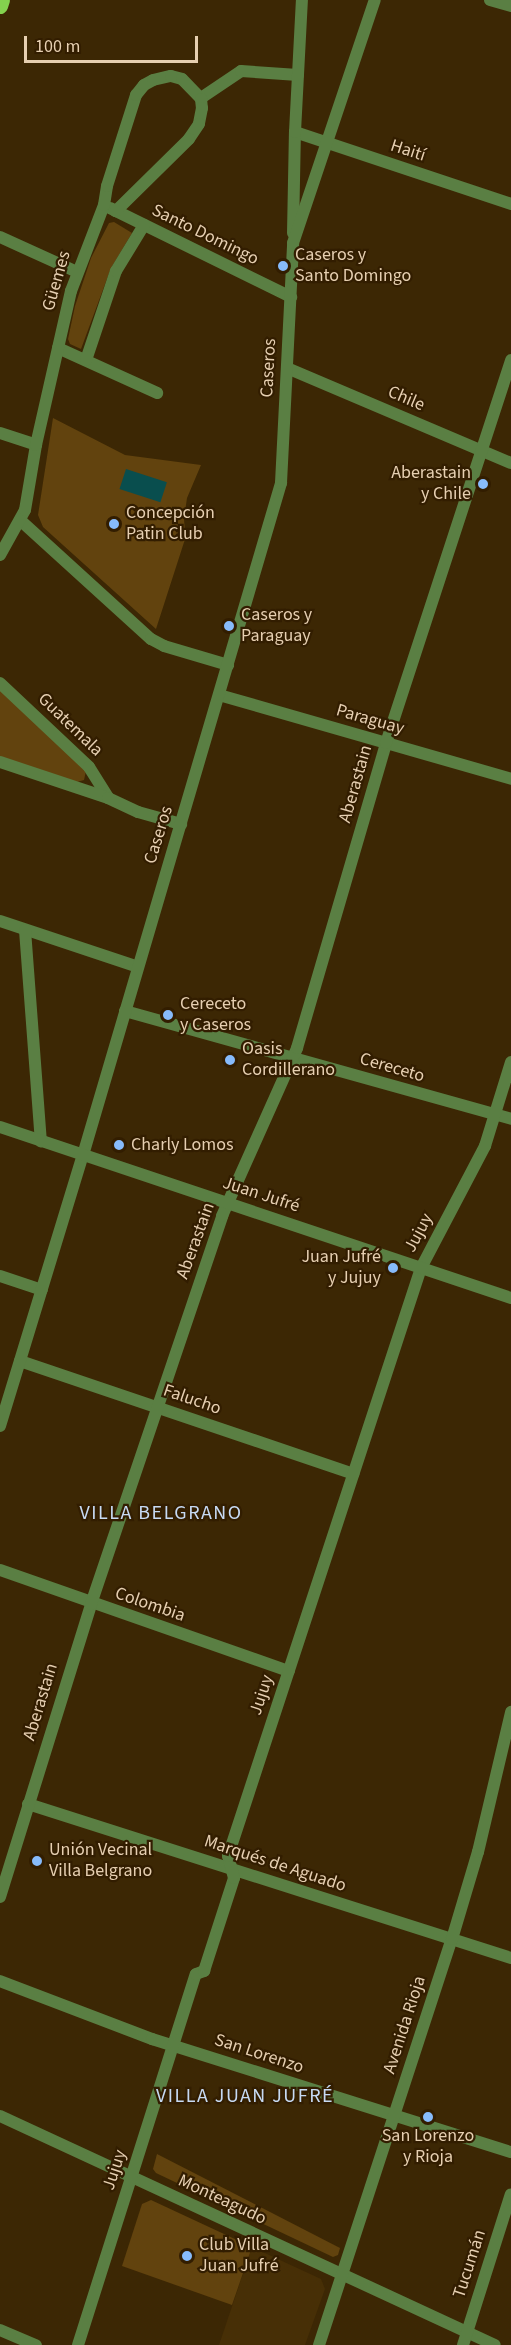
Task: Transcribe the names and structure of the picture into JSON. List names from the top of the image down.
{
  "streets": {
    "street": [
      "Haití",
      "Santo Domingo",
      "Güemes",
      "Caseros",
      "Chile",
      "Paraguay",
      "Guatemala",
      "Aberastain",
      "Cereceto",
      "Juan Jufré",
      "Jujuy",
      "Falucho",
      "Colombia",
      "Marqués de Aguado",
      "Avenida Rioja",
      "San Lorenzo",
      "Monteagudo",
      "Tucumán"
    ]
  },
  "crossings": [
    ["Haití", "Caseros"],
    ["Santo Domingo", "Güemes"],
    ["Santo Domingo", "Caseros"],
    ["Caseros", "Chile"],
    ["Caseros", "Paraguay"],
    ["Caseros", "Cereceto"],
    ["Caseros", "Juan Jufré"],
    ["Caseros", "Falucho"],
    ["Chile", "Aberastain"],
    ["Paraguay", "Aberastain"],
    ["Aberastain", "Cereceto"],
    ["Aberastain", "Juan Jufré"],
    ["Aberastain", "Falucho"],
    ["Aberastain", "Colombia"],
    ["Aberastain", "Marqués de Aguado"],
    ["Cereceto", "Jujuy"],
    ["Juan Jufré", "Jujuy"],
    ["Jujuy", "Falucho"],
    ["Jujuy", "Colombia"],
    ["Jujuy", "Marqués de Aguado"],
    ["Jujuy", "San Lorenzo"],
    ["Jujuy", "Monteagudo"],
    ["Marqués de Aguado", "Avenida Rioja"],
    ["Avenida Rioja", "San Lorenzo"],
    ["Avenida Rioja", "Monteagudo"],
    ["Monteagudo", "Tucumán"]
  ],
  "districts": ["VILLA BELGRANO", "VILLA JUAN JUFRÉ"],
  "places": [
    "Caseros y Santo Domingo",
    "Aberastain y Chile",
    "Concepción Patin Club",
    "Caseros y Paraguay",
    "Cereceto y Caseros",
    "Oasis Cordillerano",
    "Charly Lomos",
    "Juan Jufré y Jujuy",
    "Unión Vecinal Villa Belgrano",
    "San Lorenzo y Rioja",
    "Club Villa Juan Jufré"
  ],
  "scale_bar": "100 m"
}
